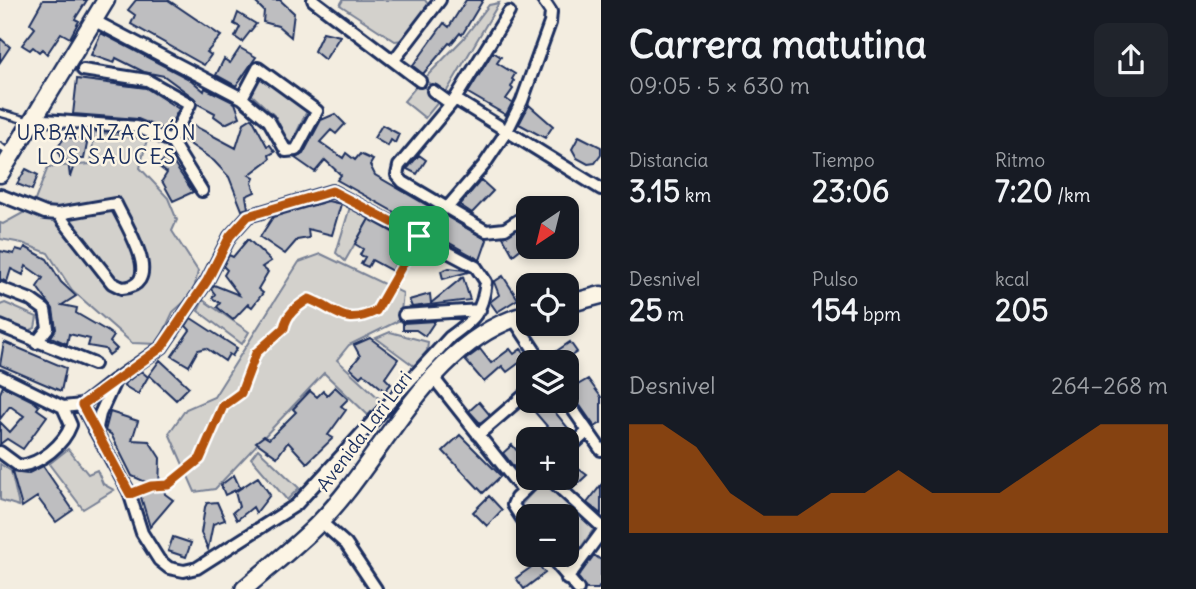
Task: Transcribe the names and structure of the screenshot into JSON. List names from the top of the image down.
{
  "streets": {
    "street": ["Avenida Lari Lari"]
  },
  "districts": ["URBANIZACIÓN LOS SAUCES"],
  "north": "bottom left",
  "page": {
    "heading": ["Carrera matutina", "09:05 · 5 × 630 m"],
    "stats": [
      ["Distancia", "3.15 km"],
      ["Tiempo", "23:06"],
      ["Ritmo", "7:20 /km"],
      ["Desnivel", "25 m"],
      ["Pulso", "154 bpm"],
      ["kcal", "205"]
    ],
    "map_buttons": ["+", "−"],
    "chart": ["Desnivel", "264–268 m"]
  }
}
